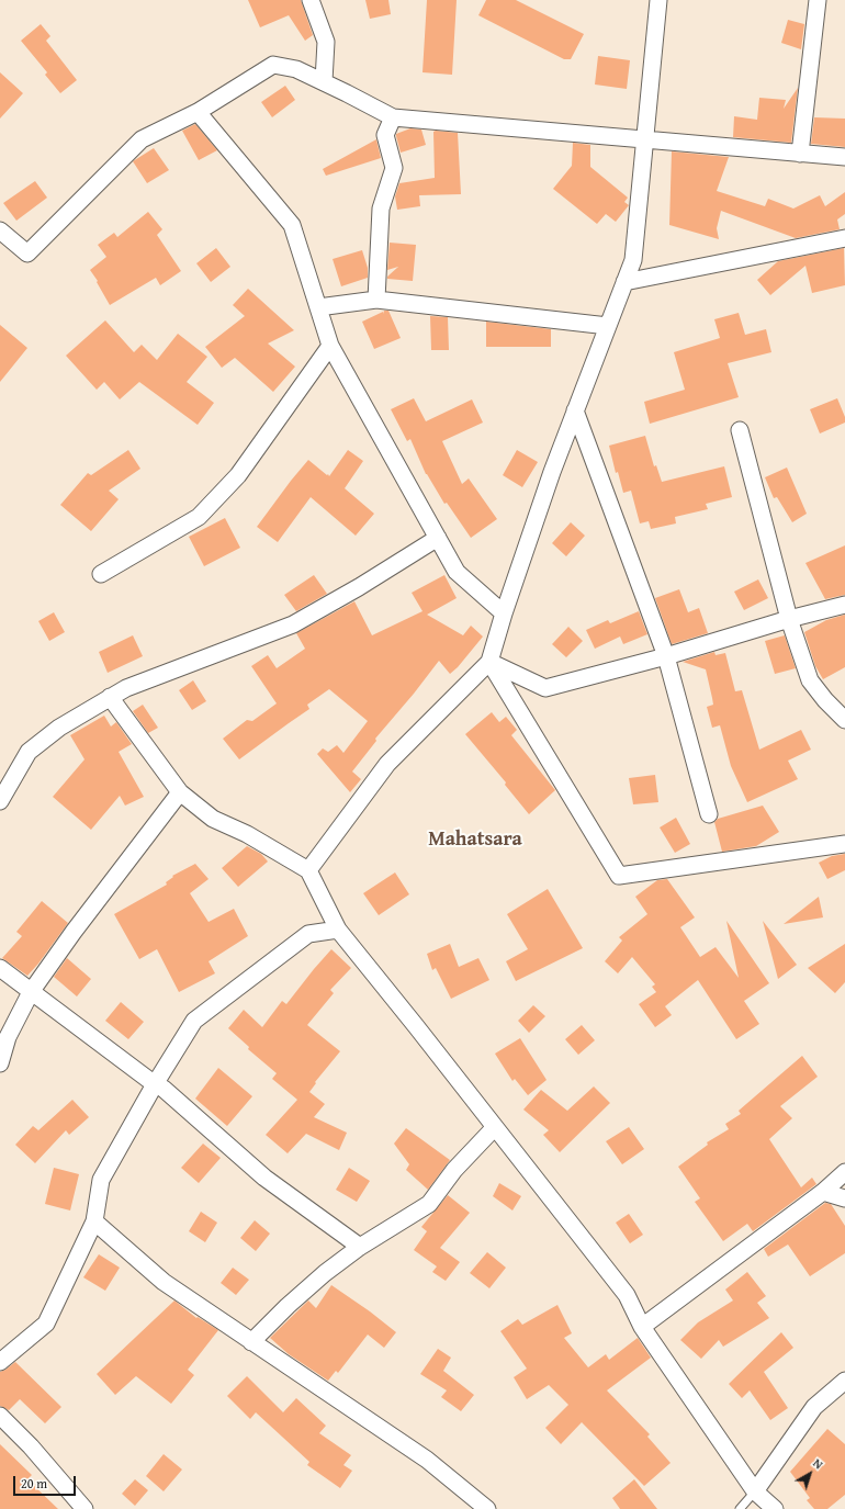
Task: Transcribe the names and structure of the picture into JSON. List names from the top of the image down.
{
  "districts": ["Mahatsara"],
  "scale_bar": "20 m",
  "north": "top right"
}
